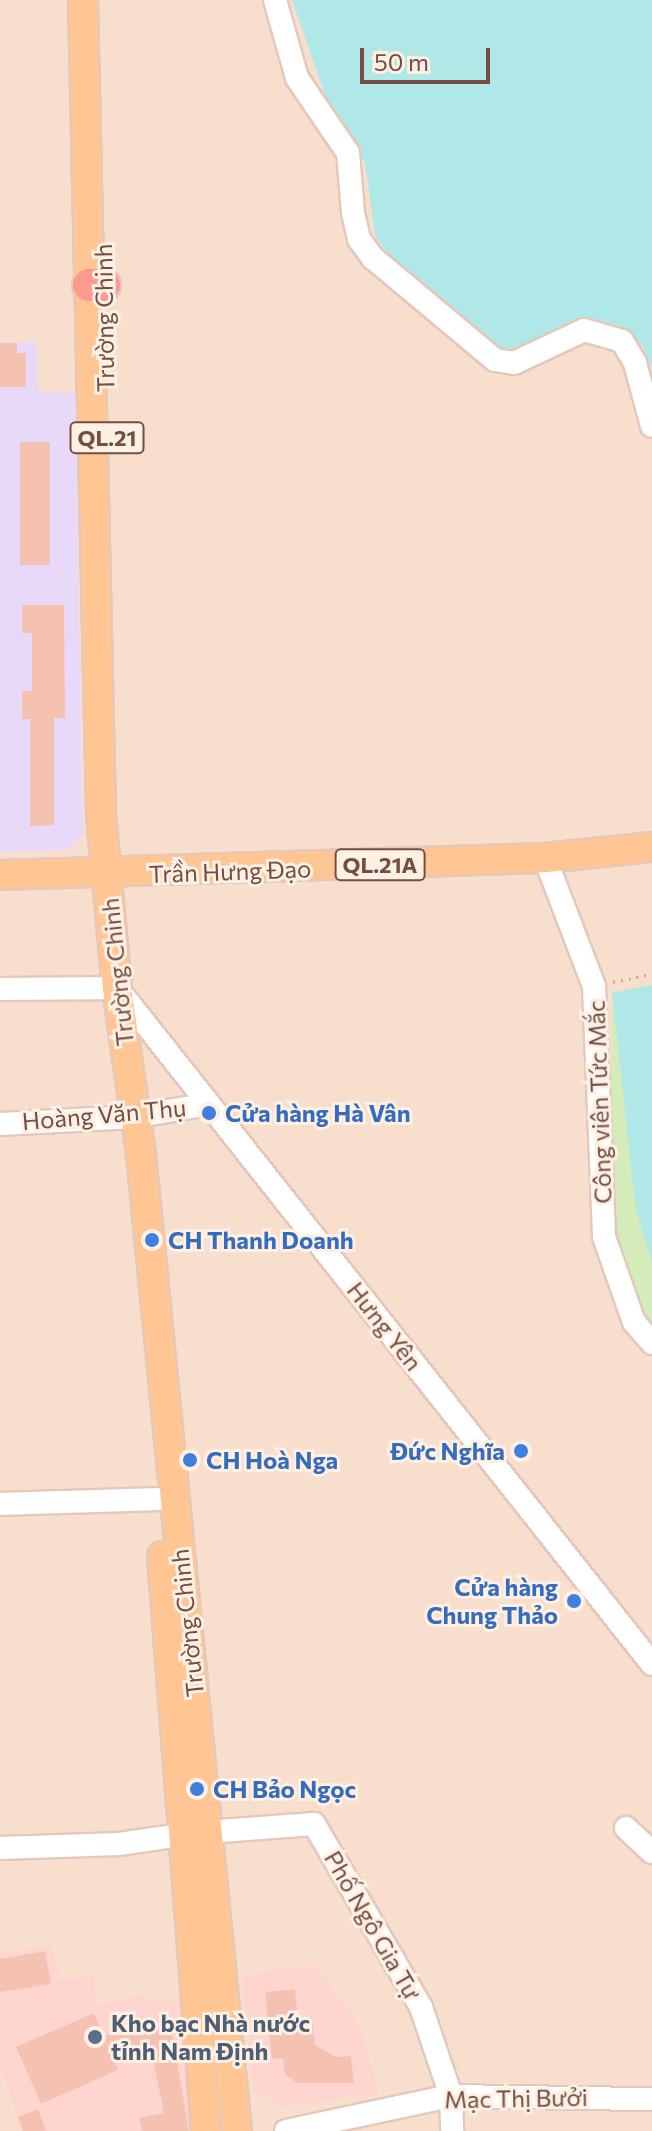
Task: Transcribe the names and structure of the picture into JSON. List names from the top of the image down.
{
  "streets": {
    "main road": [
      "Trường Chinh",
      "QL.21",
      "QL.21A",
      "Trần Hưng Đạo"
    ],
    "street": [
      "Công viên Tức Mắc",
      "Hoàng Văn Thụ",
      "Hưng Yên",
      "Phố Ngô Gia Tự",
      "Mạc Thị Bưởi"
    ]
  },
  "crossings": [
    ["Trường Chinh", "Trần Hưng Đạo"],
    ["Trường Chinh", "Hoàng Văn Thụ"],
    ["Trường Chinh", "Hưng Yên"],
    ["Trường Chinh", "Phố Ngô Gia Tự"],
    ["Trần Hưng Đạo", "Công viên Tức Mắc"],
    ["Hoàng Văn Thụ", "Hưng Yên"],
    ["Phố Ngô Gia Tự", "Mạc Thị Bưởi"]
  ],
  "places": [
    "Cửa hàng Hà Vân",
    "CH Thanh Doanh",
    "Đức Nghĩa",
    "CH Hoà Nga",
    "Cửa hàng Chung Thảo",
    "CH Bảo Ngọc",
    "Kho bạc Nhà nước tỉnh Nam Định"
  ],
  "scale_bar": "50 m"
}
